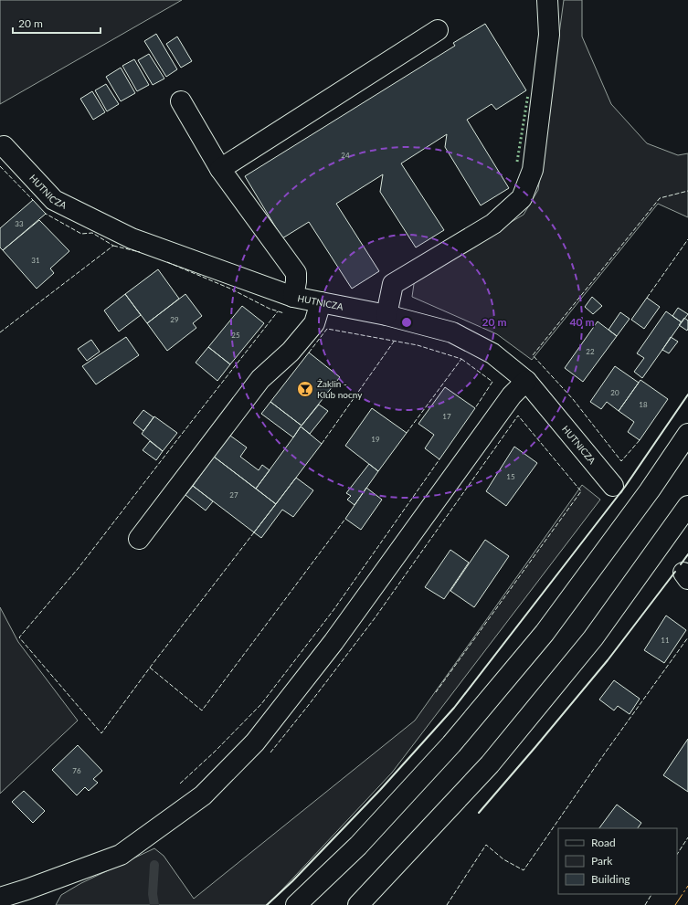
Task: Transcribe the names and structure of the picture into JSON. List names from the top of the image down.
{
  "streets": {
    "street": ["HUTNICZA"]
  },
  "places": {
    "bar": ["Żaklin - Klub nocny"]
  },
  "house_numbers": [
    "24",
    "33",
    "31",
    "29",
    "25",
    "22",
    "20",
    "18",
    "17",
    "19",
    "15",
    "27",
    "11",
    "76"
  ],
  "legend": ["Road", "Park", "Building"],
  "scale_bar": "20 m",
  "rings": ["20 m", "40 m"]
}
